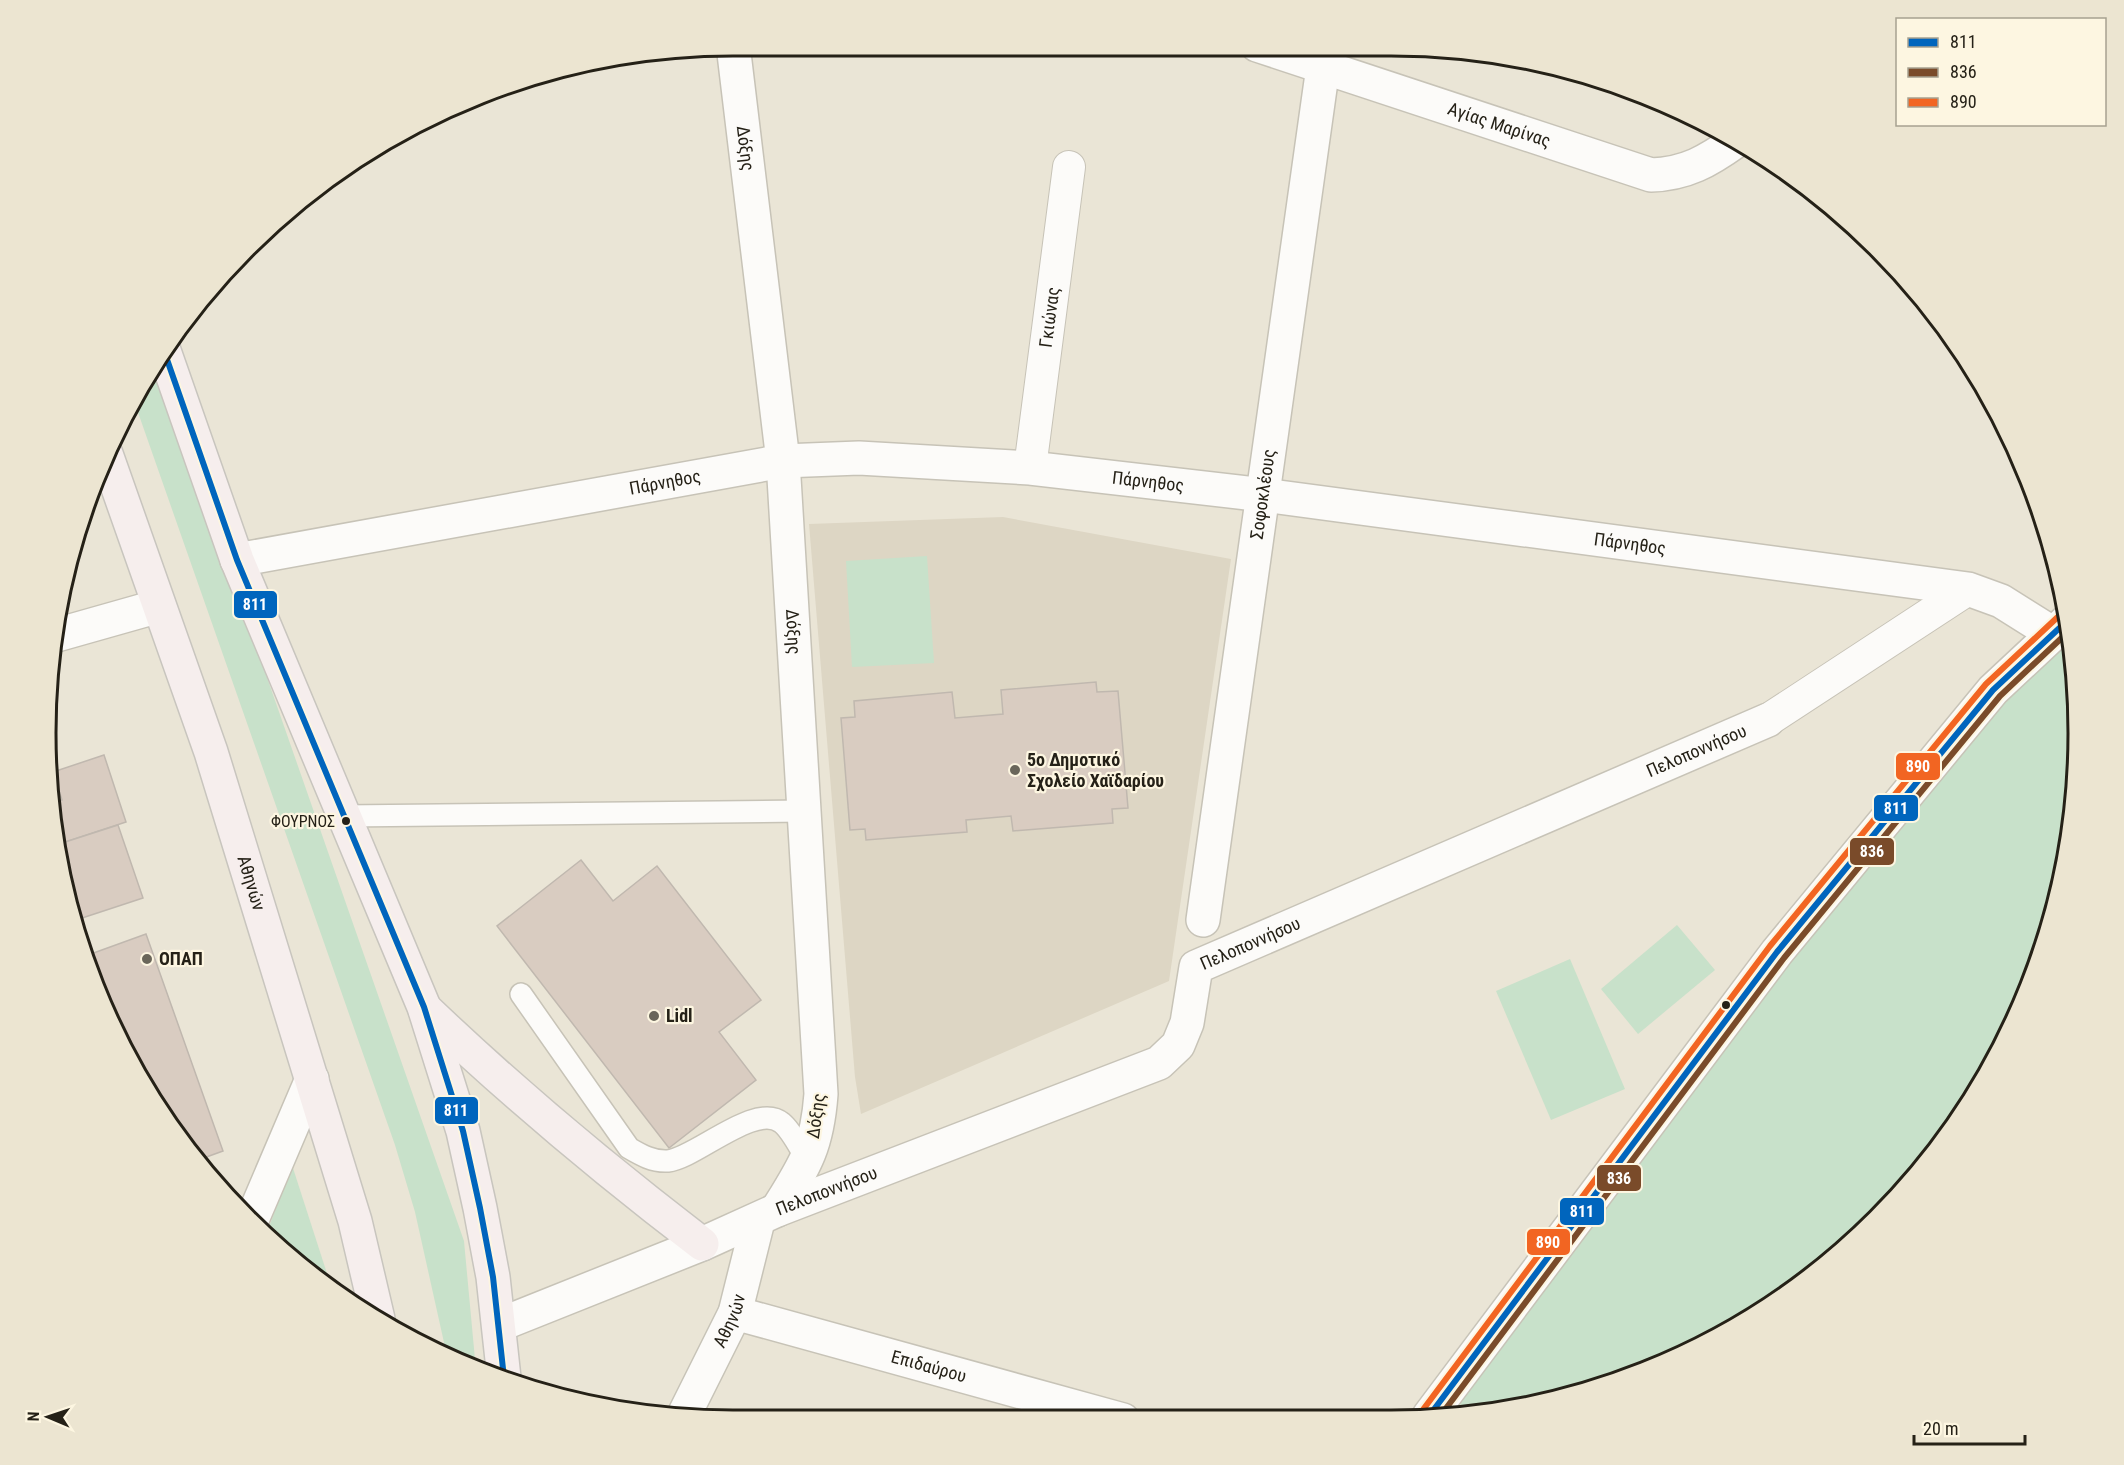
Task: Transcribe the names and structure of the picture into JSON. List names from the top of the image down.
{
  "streets": {
    "highway": ["Αθηνών"],
    "street": [
      "Αγίας Μαρίνας",
      "Δόξης",
      "Γκιώνας",
      "Πάρνηθος",
      "Σοφοκλέους",
      "Πελοποννήσου",
      "Επιδαύρου"
    ]
  },
  "crossings": [
    ["Αγίας Μαρίνας", "Σοφοκλέους"],
    ["Δόξης", "Πάρνηθος"],
    ["Δόξης", "Πελοποννήσου"],
    ["Δόξης", "Αθηνών"],
    ["Γκιώνας", "Πάρνηθος"],
    ["Πάρνηθος", "Σοφοκλέους"],
    ["Πάρνηθος", "Πελοποννήσου"],
    ["Πελοποννήσου", "Αθηνών"],
    ["Αθηνών", "Επιδαύρου"]
  ],
  "places": [
    "5ο Δημοτικό Σχολείο Χαϊδαρίου",
    "ΦΟΥΡΝΟΣ",
    "ΟΠΑΠ",
    "Lidl"
  ],
  "lines": ["transit line 811", "transit line 890", "transit line 836"],
  "legend": ["811", "836", "890"],
  "scale_bar": "20 m",
  "north": "left"
}
